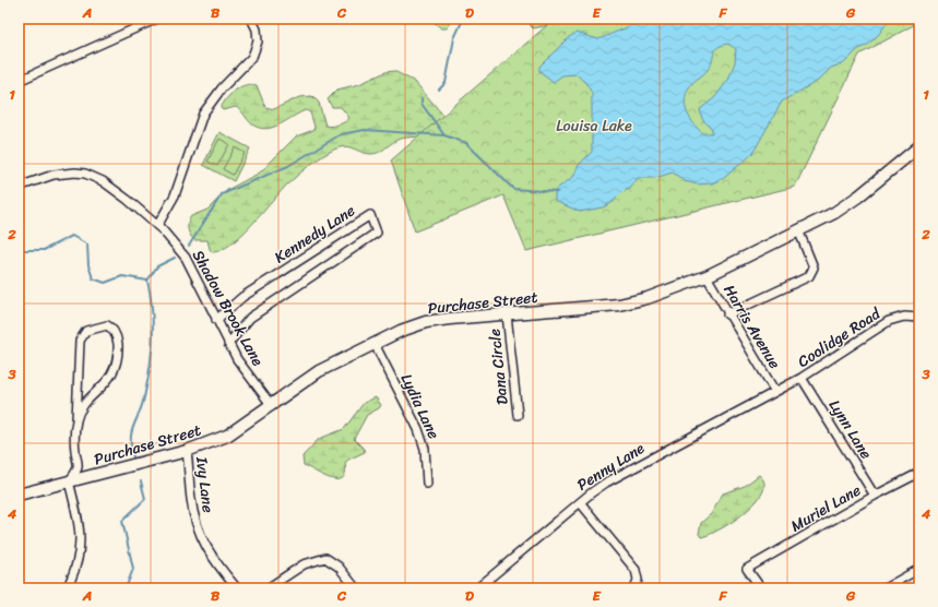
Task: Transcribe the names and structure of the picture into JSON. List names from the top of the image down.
{
  "streets": {
    "main road": ["Purchase Street"],
    "street": [
      "Kennedy Lane",
      "Shadow Brook Lane",
      "Harris Avenue",
      "Coolidge Road",
      "Dana Circle",
      "Lydia Lane",
      "Lynn Lane",
      "Penny Lane",
      "Ivy Lane",
      "Muriel Lane"
    ]
  },
  "crossings": [
    ["Kennedy Lane", "Shadow Brook Lane"],
    ["Purchase Street", "Shadow Brook Lane"],
    ["Purchase Street", "Harris Avenue"],
    ["Purchase Street", "Dana Circle"],
    ["Purchase Street", "Lydia Lane"],
    ["Purchase Street", "Ivy Lane"],
    ["Harris Avenue", "Coolidge Road"],
    ["Harris Avenue", "Penny Lane"],
    ["Coolidge Road", "Lynn Lane"],
    ["Coolidge Road", "Penny Lane"],
    ["Lynn Lane", "Muriel Lane"]
  ],
  "parks": ["Louisa Lake"],
  "grid": {
    "columns": [
      "A",
      "B",
      "C",
      "D",
      "E",
      "F",
      "G"
    ],
    "rows": [
      "1",
      "2",
      "3",
      "4"
    ]
  }
}
